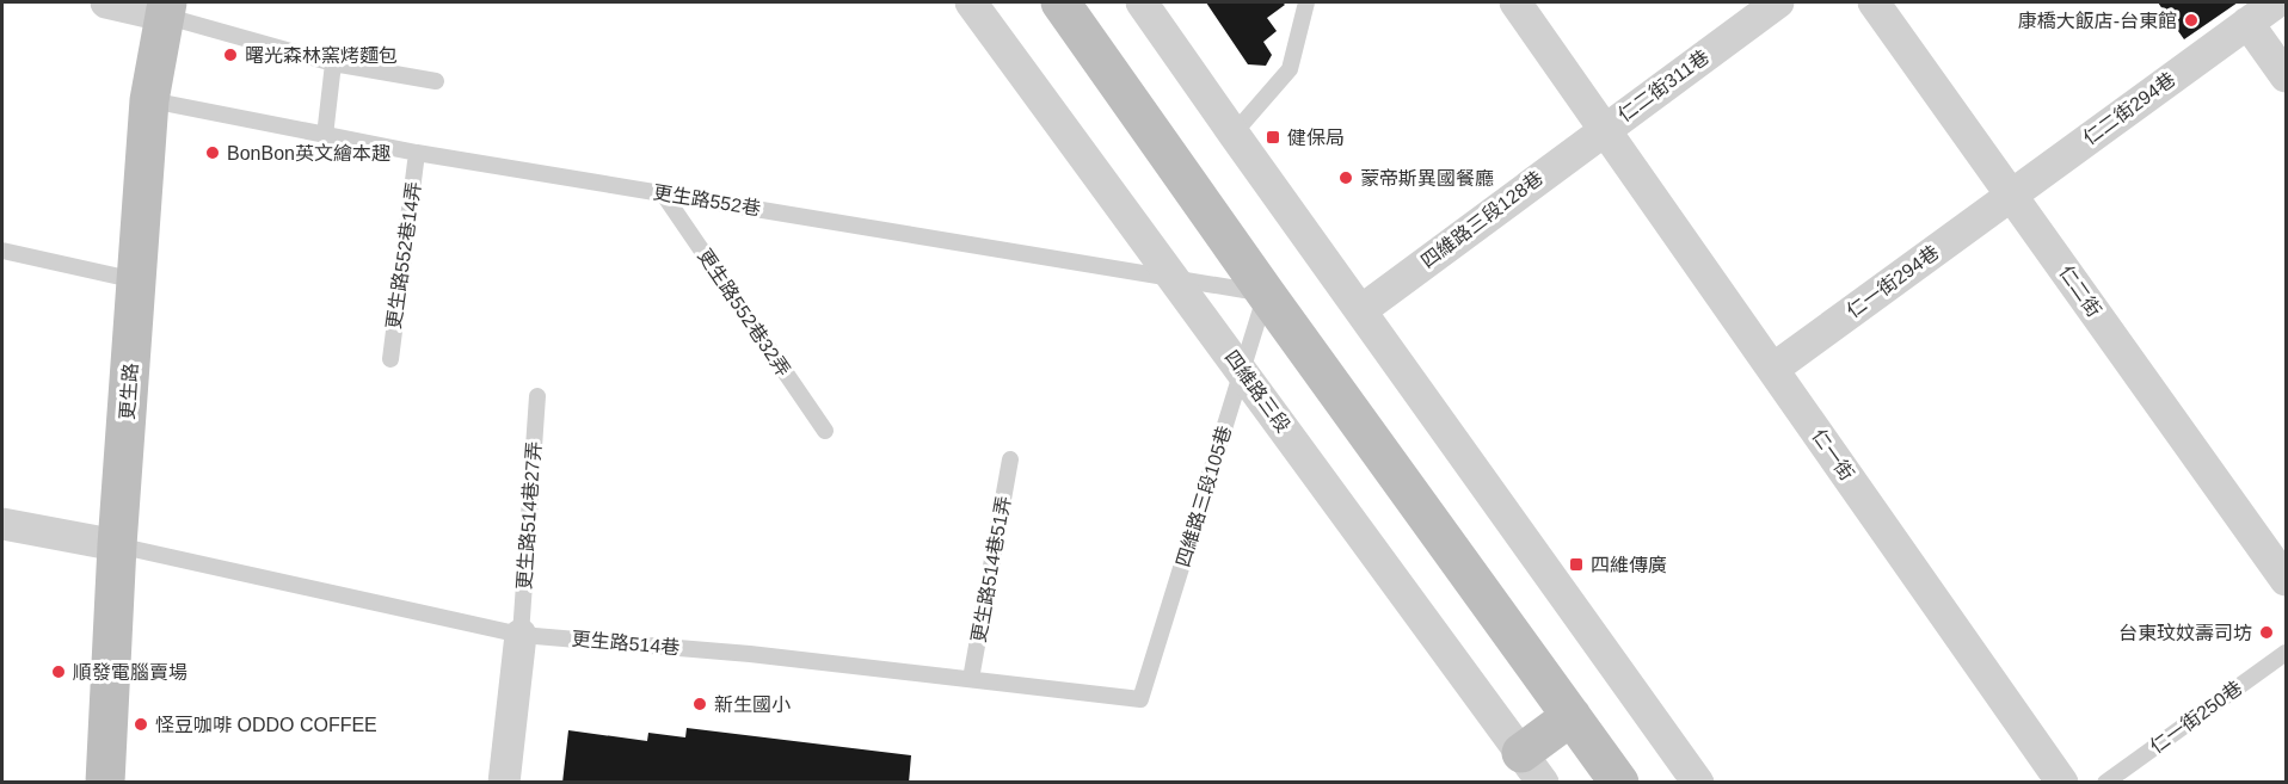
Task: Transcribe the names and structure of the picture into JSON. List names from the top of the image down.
{
  "streets": {
    "street": [
      "仁二街311巷",
      "仁二街294巷",
      "四維路三段128巷",
      "仁一街294巷",
      "仁二街",
      "更生路",
      "四維路三段",
      "仁一街"
    ],
    "lane": [
      "更生路552巷",
      "更生路552巷14弄",
      "更生路552巷32弄",
      "四維路三段105巷",
      "更生路514巷27弄",
      "更生路514巷51弄",
      "更生路514巷",
      "仁一街250巷"
    ]
  },
  "crossings": [
    ["仁二街311巷", "四維路三段128巷"],
    ["仁二街311巷", "仁一街"],
    ["仁二街294巷", "仁一街294巷"],
    ["仁二街294巷", "仁二街"],
    ["更生路552巷", "更生路552巷14弄"],
    ["更生路552巷", "更生路552巷32弄"],
    ["更生路552巷", "更生路"],
    ["更生路552巷", "四維路三段"],
    ["更生路552巷", "四維路三段105巷"],
    ["四維路三段128巷", "仁一街"],
    ["仁一街294巷", "仁二街"],
    ["仁一街294巷", "仁一街"],
    ["更生路", "更生路514巷"],
    ["四維路三段", "四維路三段105巷"],
    ["四維路三段105巷", "更生路514巷"],
    ["更生路514巷27弄", "更生路514巷"],
    ["更生路514巷51弄", "更生路514巷"]
  ],
  "places": {
    "other": [
      "康橋大飯店-台東館",
      "曙光森林窯烤麵包",
      "BonBon英文繪本趣",
      "蒙帝斯異國餐廳",
      "台東玟妏壽司坊",
      "順發電腦賣場",
      "新生國小",
      "怪豆咖啡 ODDO COFFEE"
    ],
    "transit": ["健保局", "四維傳廣"]
  }
}
